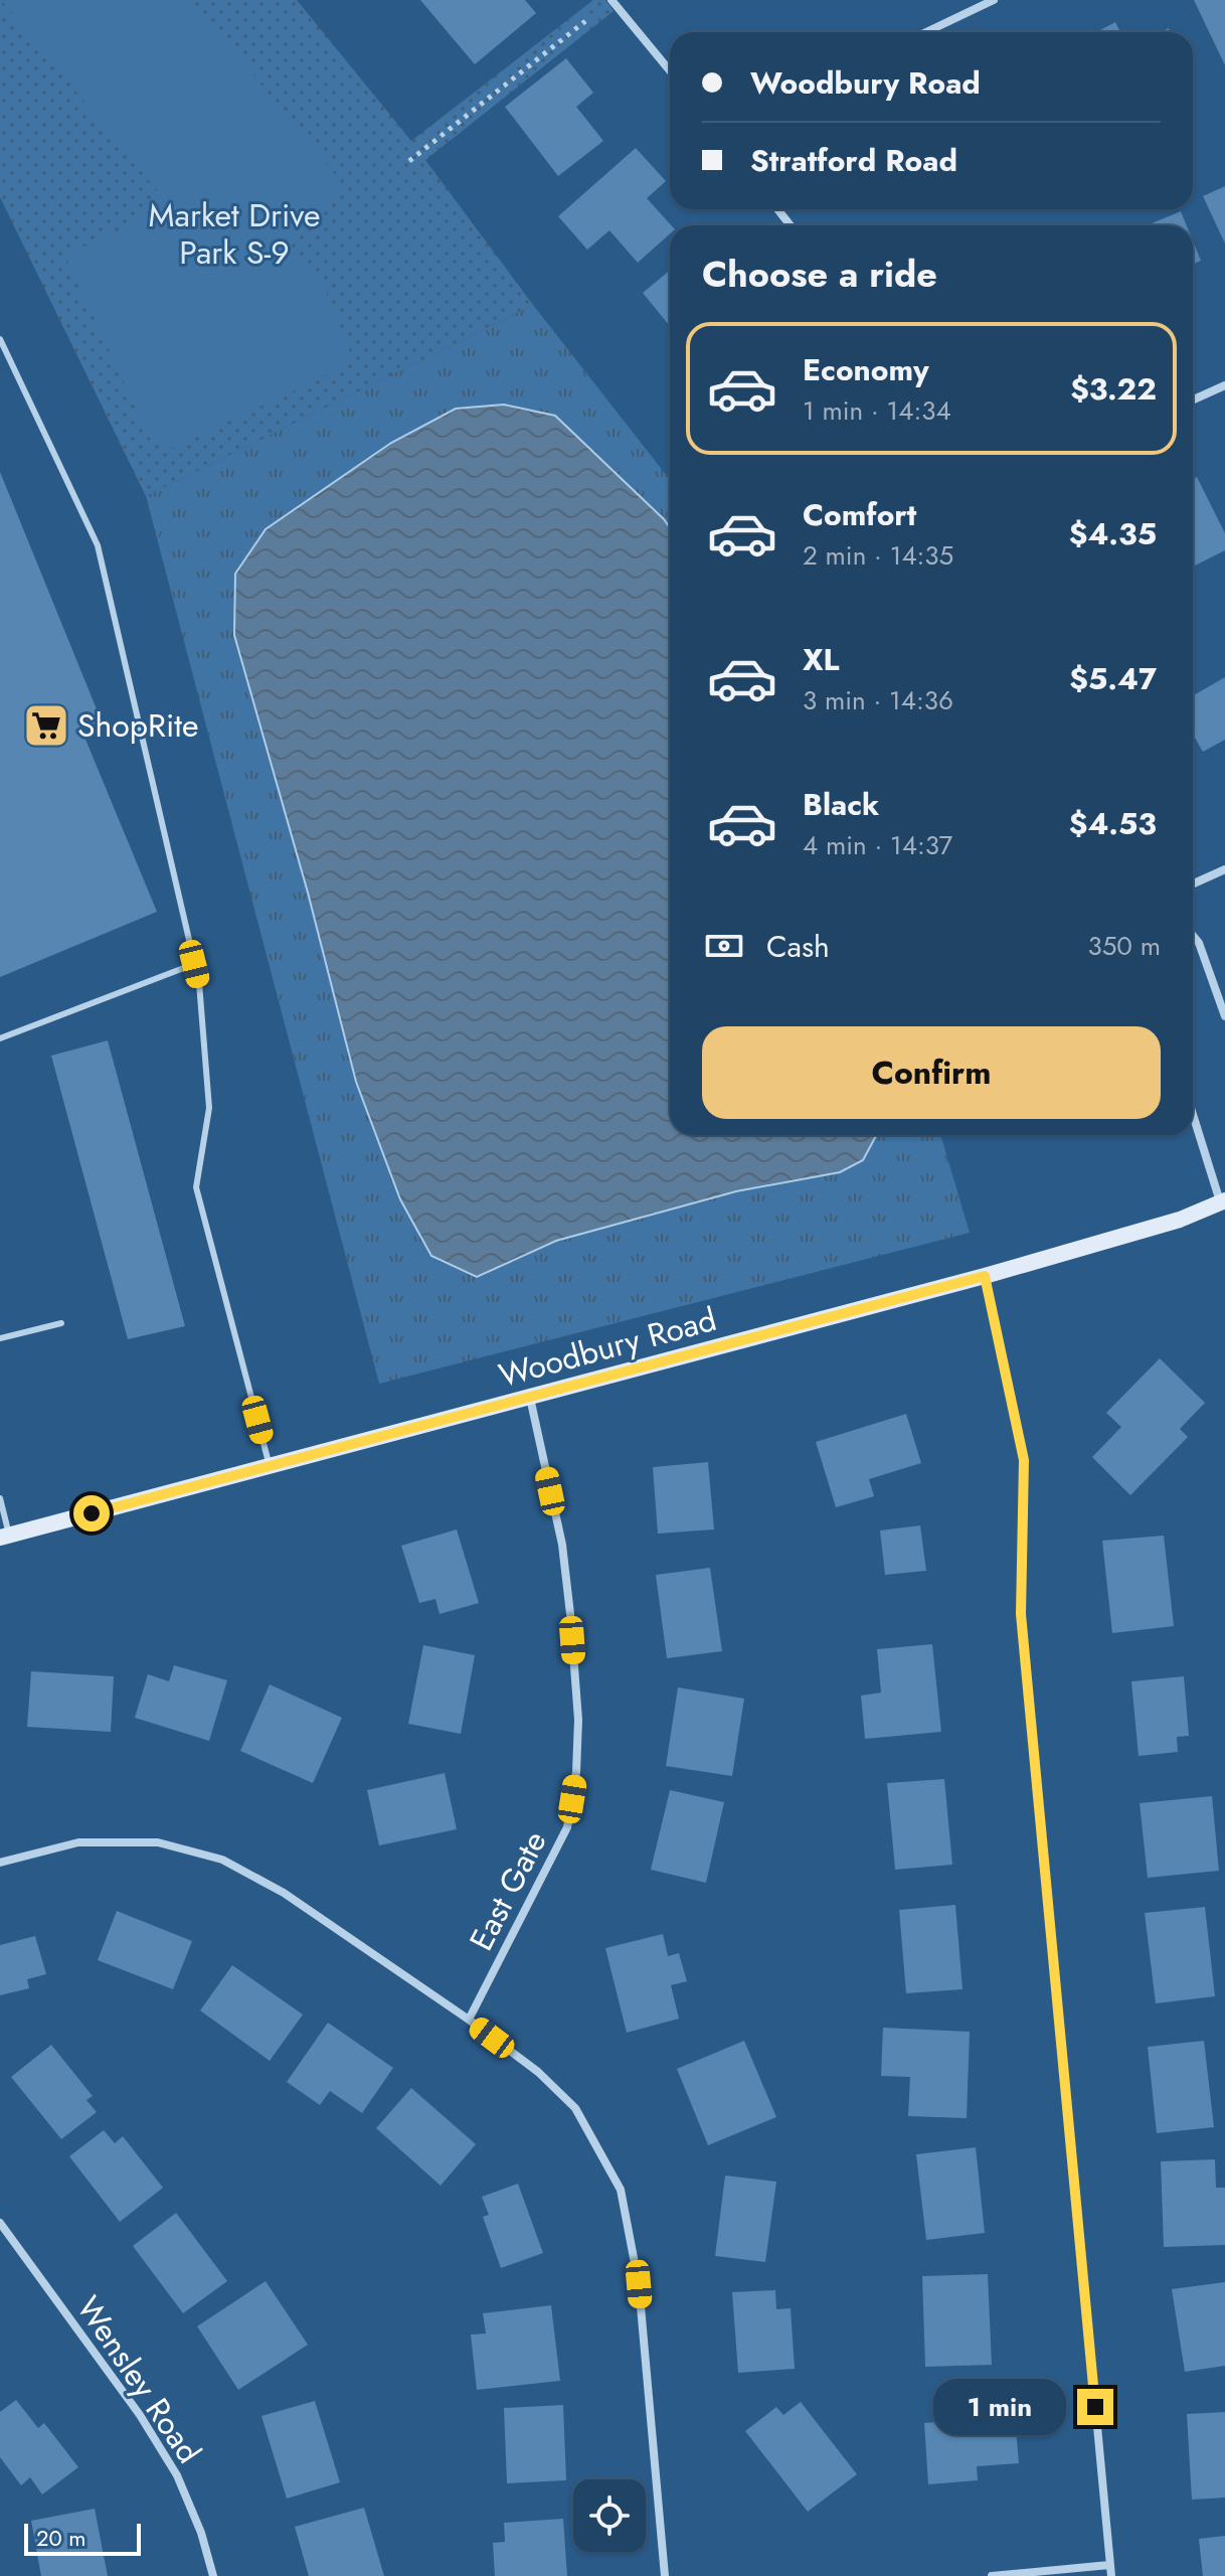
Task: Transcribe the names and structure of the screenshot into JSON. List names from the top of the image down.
{
  "streets": {
    "main road": ["Woodbury Road"],
    "street": ["East Gate", "Wensley Road"]
  },
  "crossings": [
    ["Woodbury Road", "East Gate"]
  ],
  "parks": ["Market Drive Park S-9"],
  "places": {
    "supermarket": ["ShopRite"]
  },
  "scale_bar": "20 m",
  "page": {
    "banner": ["Woodbury Road", "Stratford Road"],
    "heading": "Choose a ride",
    "list": [
      {
        "name": "Economy",
        "note": "1 min · 14:34",
        "value": "$3.22"
      },
      {
        "name": "Comfort",
        "note": "2 min · 14:35",
        "value": "$4.35"
      },
      {
        "name": "XL",
        "note": "3 min · 14:36",
        "value": "$5.47"
      },
      {
        "name": "Black",
        "note": "4 min · 14:37",
        "value": "$4.53"
      }
    ],
    "pay": ["Cash", "350 m"],
    "buttons": "Confirm",
    "bubble": "1 min",
    "scale": "20 m"
  }
}
